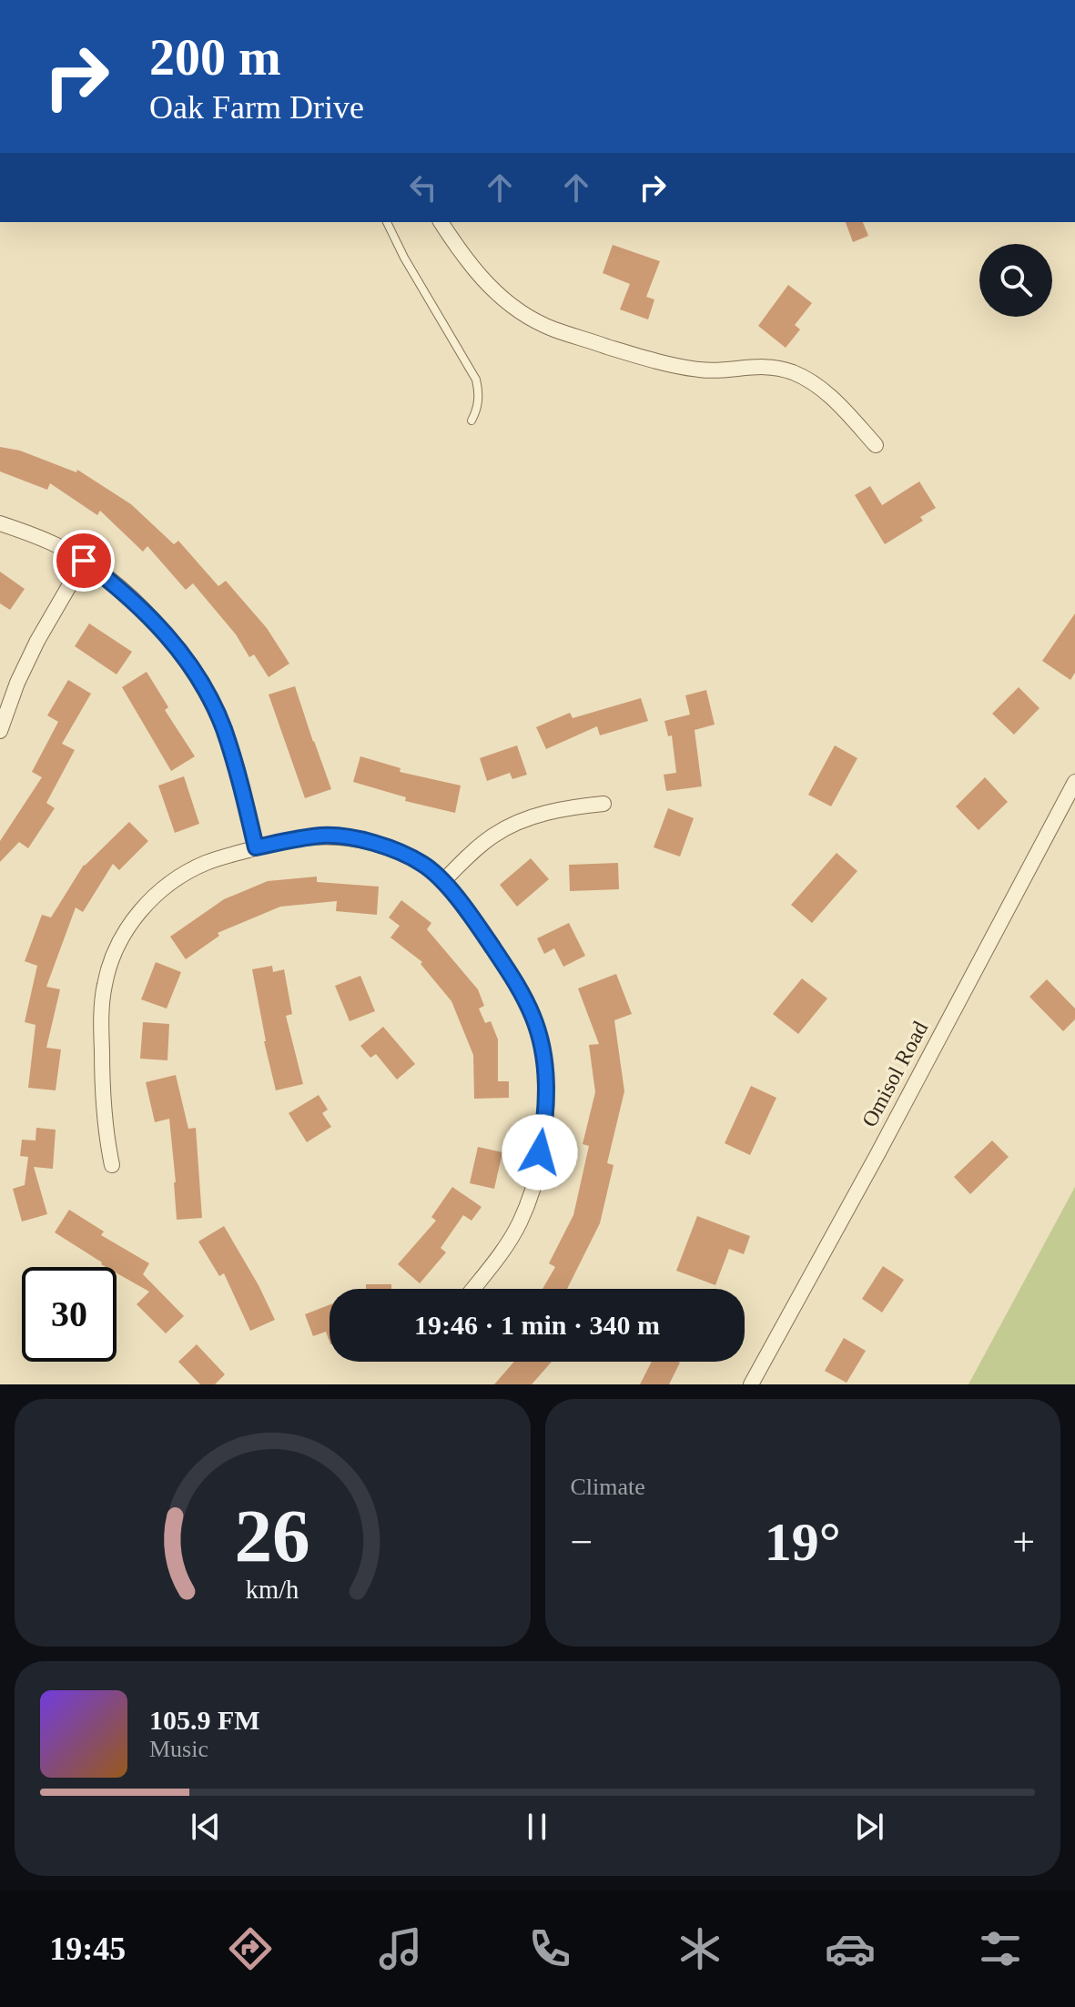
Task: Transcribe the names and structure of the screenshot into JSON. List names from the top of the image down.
{
  "streets": {
    "street": ["Omisol Road"]
  },
  "page": {
    "turn": ["200 m", "Oak Farm Drive"],
    "limit": "30",
    "trip": "19:46 · 1 min · 340 m",
    "tile": "Climate",
    "heat": ["−", "19°", "+"],
    "song": ["105.9 FM", "Music"],
    "tabs": "19:45",
    "gauge": ["26", "km/h"]
  }
}
